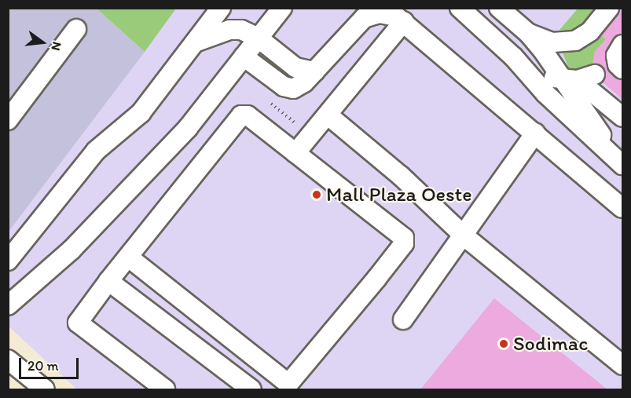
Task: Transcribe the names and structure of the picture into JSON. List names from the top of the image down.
{
  "places": ["Mall Plaza Oeste", "Sodimac"],
  "scale_bar": "20 m",
  "north": "right"
}
